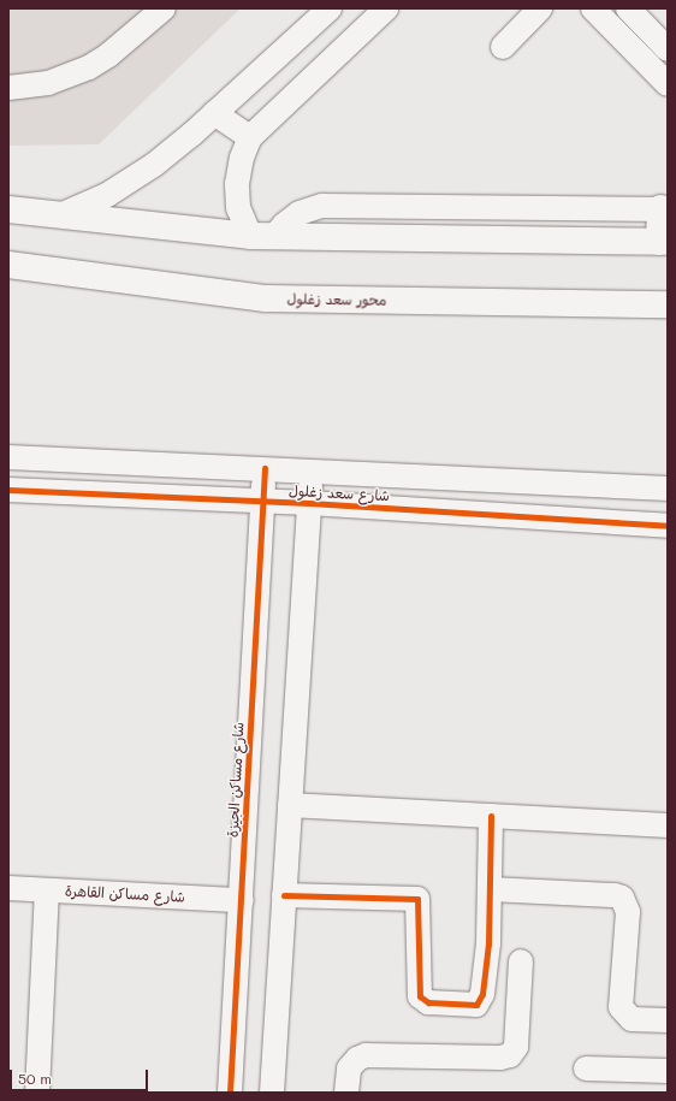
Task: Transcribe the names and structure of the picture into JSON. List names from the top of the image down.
{
  "streets": {
    "main road": ["محور سعد زغلول"],
    "street": ["شارع سعد زغلول", "شارع مساكن الجيزة", "شارع مساكن القاهرة"]
  },
  "crossings": [
    ["شارع سعد زغلول", "شارع مساكن الجيزة"],
    ["شارع مساكن الجيزة", "شارع مساكن القاهرة"]
  ],
  "scale_bar": "50 m"
}
